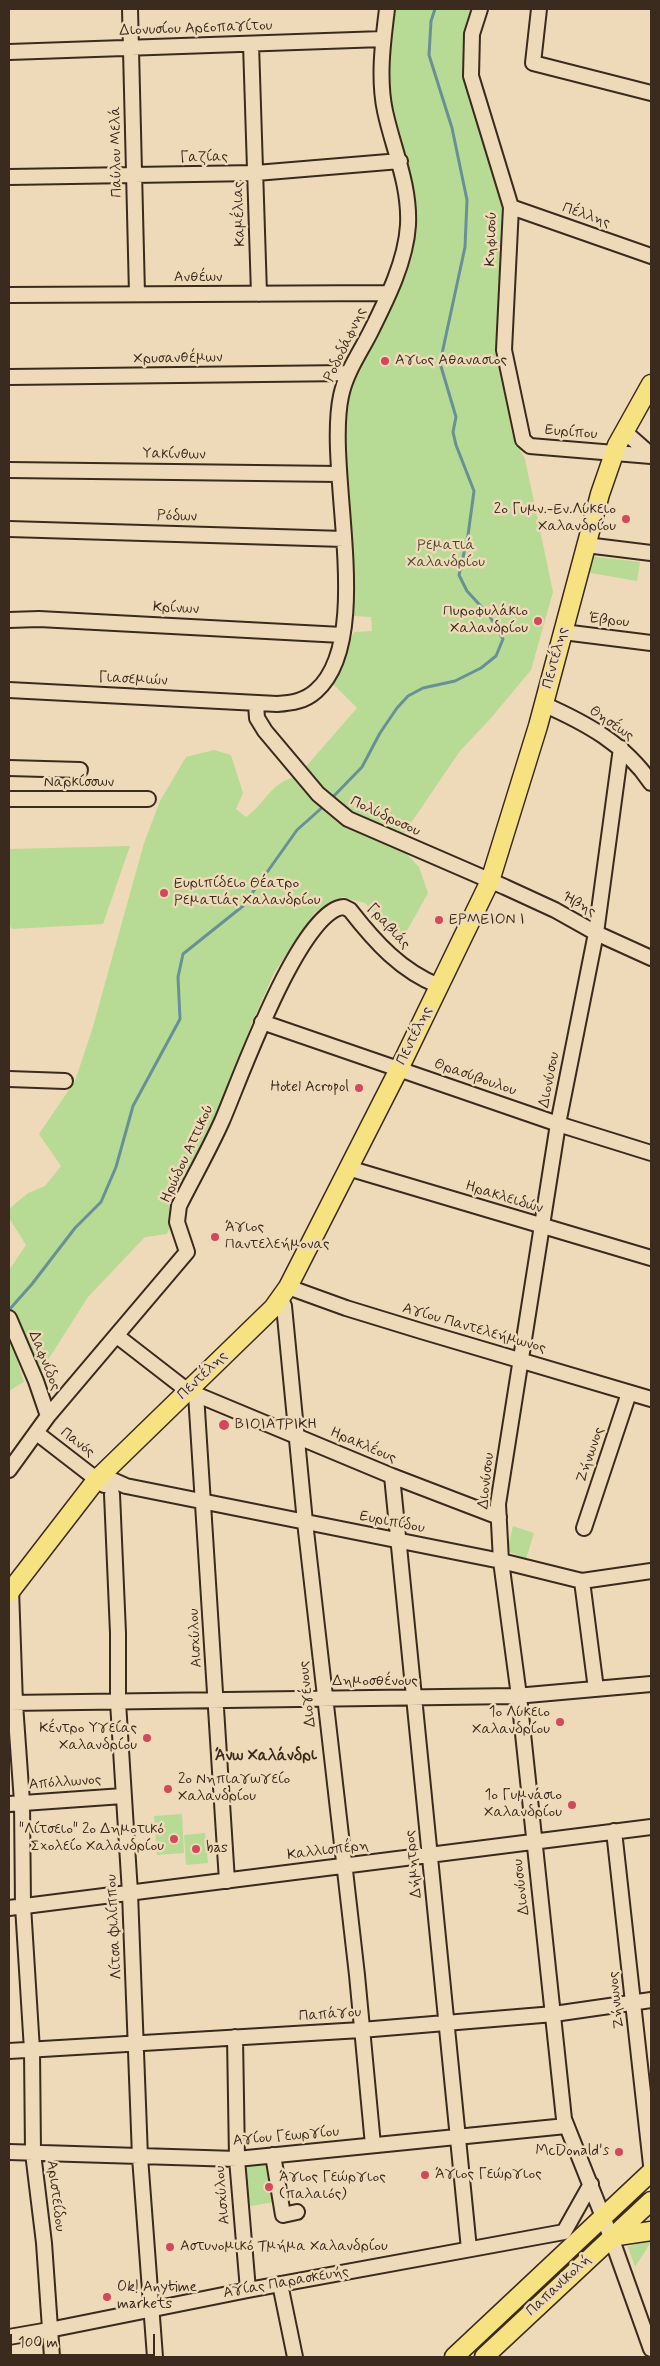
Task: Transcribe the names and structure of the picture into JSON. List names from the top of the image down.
{
  "streets": {
    "main road": ["Πεντέλης", "Παπανικολή"],
    "street": [
      "Διονυσίου Αρεοπαγίτου",
      "Παύλου Μελά",
      "Γαζίας",
      "Καμέλιας",
      "Πέλλης",
      "Κηφισού",
      "Ανθέων",
      "Ροδοδάφνης",
      "Χρυσανθέμων",
      "Ευρίπου",
      "Υακίνθων",
      "Ρόδων",
      "Κρίνων",
      "Έβρου",
      "Γιασεμιών",
      "Θησέως",
      "Ναρκίσσων",
      "Πολύδροσου",
      "Ήβης",
      "Γραβιάς",
      "Θρασύβουλου",
      "Διονύσου",
      "Ηρώδου Αττικού",
      "Ηρακλειδών",
      "Αγίου Παντελεήμωνος",
      "Δαφνίδος",
      "Πανός",
      "Ηρακλέους",
      "Ζήνωνος",
      "Ευριπίδου",
      "Αισχύλου",
      "Δημοσθένους",
      "Διογένους",
      "Απόλλωνος",
      "Καλλισπέρη",
      "Δήμητρος",
      "Λίτσα Φιλίππου",
      "Παπάγου",
      "Αγίου Γεωργίου",
      "Αριστείδου",
      "Αγίας Παρασκευής"
    ]
  },
  "crossings": [
    ["Διονυσίου Αρεοπαγίτου", "Παύλου Μελά"],
    ["Διονυσίου Αρεοπαγίτου", "Καμέλιας"],
    ["Διονυσίου Αρεοπαγίτου", "Ροδοδάφνης"],
    ["Παύλου Μελά", "Γαζίας"],
    ["Παύλου Μελά", "Ανθέων"],
    ["Γαζίας", "Καμέλιας"],
    ["Γαζίας", "Ροδοδάφνης"],
    ["Καμέλιας", "Ανθέων"],
    ["Πέλλης", "Κηφισού"],
    ["Κηφισού", "Ευρίπου"],
    ["Ανθέων", "Ροδοδάφνης"],
    ["Ροδοδάφνης", "Χρυσανθέμων"],
    ["Ροδοδάφνης", "Υακίνθων"],
    ["Ροδοδάφνης", "Ρόδων"],
    ["Ροδοδάφνης", "Κρίνων"],
    ["Ροδοδάφνης", "Γιασεμιών"],
    ["Ροδοδάφνης", "Πολύδροσου"],
    ["Ευρίπου", "Πεντέλης"],
    ["Έβρου", "Πεντέλης"],
    ["Πεντέλης", "Θησέως"],
    ["Πεντέλης", "Πολύδροσου"],
    ["Πεντέλης", "Ήβης"],
    ["Πεντέλης", "Γραβιάς"],
    ["Πεντέλης", "Θρασύβουλου"],
    ["Πεντέλης", "Ηρακλειδών"],
    ["Πεντέλης", "Αγίου Παντελεήμωνος"],
    ["Πεντέλης", "Πανός"],
    ["Πεντέλης", "Ηρακλέους"],
    ["Πεντέλης", "Ευριπίδου"],
    ["Πεντέλης", "Αισχύλου"],
    ["Πεντέλης", "Διογένους"],
    ["Πεντέλης", "Αριστείδου"],
    ["Γιασεμιών", "Πολύδροσου"],
    ["Θησέως", "Διονύσου"],
    ["Πολύδροσου", "Ήβης"],
    ["Ήβης", "Διονύσου"],
    ["Γραβιάς", "Ηρώδου Αττικού"],
    ["Θρασύβουλου", "Διονύσου"],
    ["Θρασύβουλου", "Ηρώδου Αττικού"],
    ["Διονύσου", "Ηρακλειδών"],
    ["Διονύσου", "Αγίου Παντελεήμωνος"],
    ["Διονύσου", "Ηρακλέους"],
    ["Διονύσου", "Ευριπίδου"],
    ["Διονύσου", "Δημοσθένους"],
    ["Διονύσου", "Καλλισπέρη"],
    ["Διονύσου", "Παπάγου"],
    ["Διονύσου", "Αγίου Γεωργίου"],
    ["Διονύσου", "Παπανικολή"],
    ["Ηρώδου Αττικού", "Δαφνίδος"],
    ["Ηρώδου Αττικού", "Πανός"],
    ["Ηρώδου Αττικού", "Ηρακλέους"],
    ["Αγίου Παντελεήμωνος", "Ζήνωνος"],
    ["Αγίου Παντελεήμωνος", "Διογένους"],
    ["Πανός", "Ευριπίδου"],
    ["Ηρακλέους", "Αισχύλου"],
    ["Ηρακλέους", "Διογένους"],
    ["Ηρακλέους", "Δήμητρος"],
    ["Ζήνωνος", "Καλλισπέρη"],
    ["Ζήνωνος", "Παπάγου"],
    ["Ευριπίδου", "Αισχύλου"],
    ["Ευριπίδου", "Διογένους"],
    ["Ευριπίδου", "Δήμητρος"],
    ["Αισχύλου", "Δημοσθένους"],
    ["Αισχύλου", "Καλλισπέρη"],
    ["Αισχύλου", "Παπάγου"],
    ["Αισχύλου", "Αγίου Γεωργίου"],
    ["Αισχύλου", "Αγίας Παρασκευής"],
    ["Δημοσθένους", "Διογένους"],
    ["Δημοσθένους", "Δήμητρος"],
    ["Δημοσθένους", "Λίτσα Φιλίππου"],
    ["Δημοσθένους", "Αριστείδου"],
    ["Διογένους", "Καλλισπέρη"],
    ["Διογένους", "Παπάγου"],
    ["Διογένους", "Αγίου Γεωργίου"],
    ["Απόλλωνος", "Λίτσα Φιλίππου"],
    ["Απόλλωνος", "Αριστείδου"],
    ["Καλλισπέρη", "Δήμητρος"],
    ["Καλλισπέρη", "Λίτσα Φιλίππου"],
    ["Καλλισπέρη", "Αριστείδου"],
    ["Δήμητρος", "Παπάγου"],
    ["Δήμητρος", "Αγίου Γεωργίου"],
    ["Δήμητρος", "Αγίας Παρασκευής"],
    ["Λίτσα Φιλίππου", "Παπάγου"],
    ["Λίτσα Φιλίππου", "Αγίου Γεωργίου"],
    ["Λίτσα Φιλίππου", "Αγίας Παρασκευής"],
    ["Παπάγου", "Αριστείδου"],
    ["Αγίου Γεωργίου", "Αριστείδου"],
    ["Αριστείδου", "Αγίας Παρασκευής"]
  ],
  "districts": ["Άνω Χαλάνδρι"],
  "parks": ["Ρεματιά Χαλανδρίου"],
  "places": [
    "Αγιος Αθανασιος",
    "2ο Γυμν.-Εν.Λύκειο Χαλανδρίου",
    "Πυροφυλάκιο Χαλανδρίου",
    "Ευριπίδειο Θέατρο Ρεματιάς Χαλανδρίου",
    "ΕΡΜΕΙΟΝ Ι",
    "Hotel Acropol",
    "Άγιος Παντελεήμονας",
    "ΒΙΟΙΑΤΡΙΚΗ",
    "1ο Λύκειο Χαλανδρίου",
    "Κέντρο Υγείας Χαλανδρίου",
    "2ο Νηπιαγωγείο Χαλανδρίου",
    "1ο Γυμνάσιο Χαλανδρίου",
    "\"Λίτσειο\" 2ο Δημοτικό Σχολείο Χαλανδρίου",
    "bas",
    "McDonald's",
    "Άγιος Γεώργιος",
    "Άγιος Γεώργιος (παλαιός)",
    "Αστυνομικό Τμήμα Χαλανδρίου",
    "Ok! Anytime markets"
  ],
  "scale_bar": "100 m"
}
